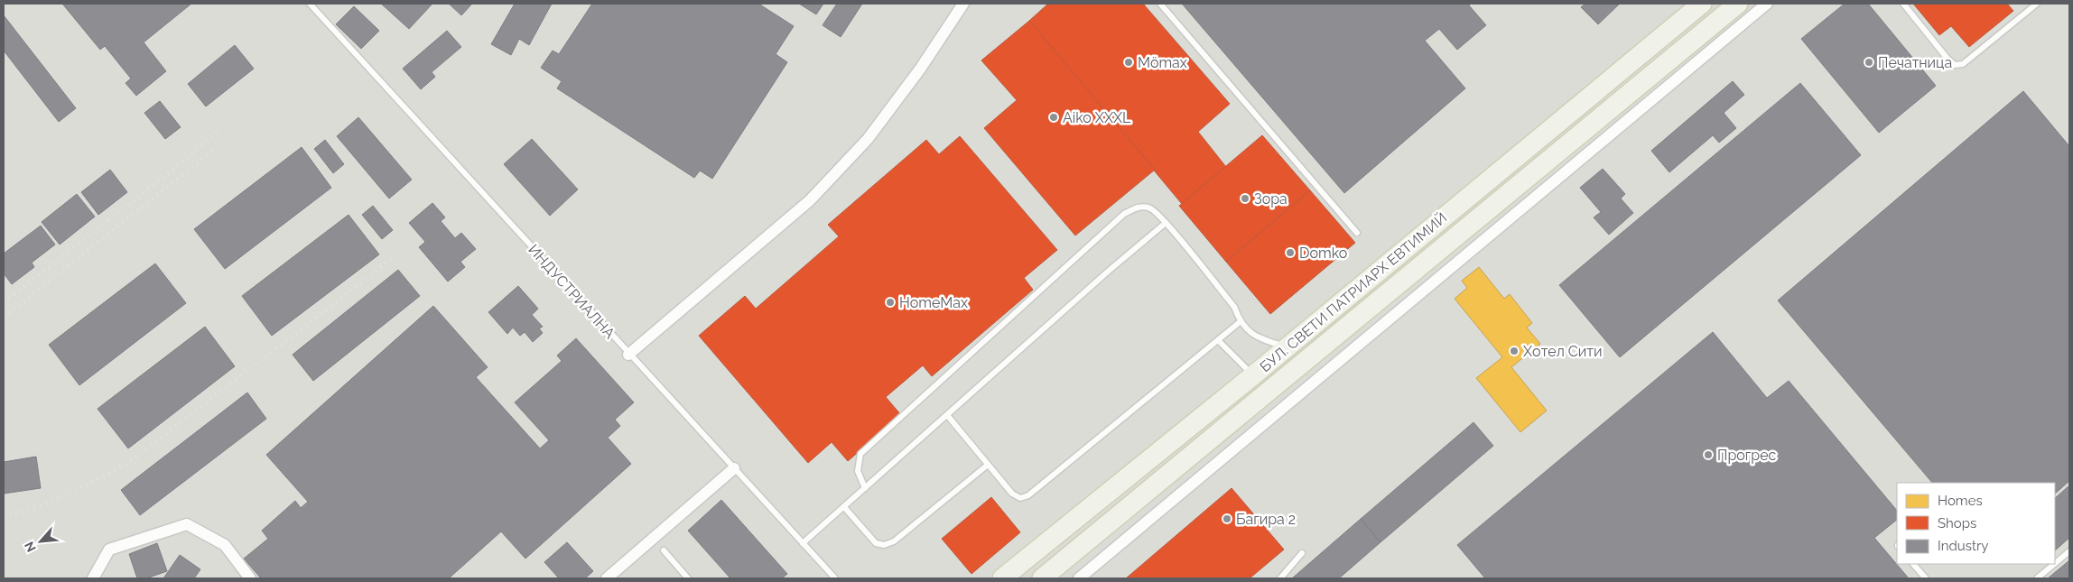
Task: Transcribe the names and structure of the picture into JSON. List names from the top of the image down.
{
  "streets": {
    "main road": ["БУЛ. СВЕТИ ПАТРИАРХ ЕВТИМИЙ"],
    "lane": ["ИНДУСТРИАЛНА"]
  },
  "places": [
    "Mömax",
    "Печатница",
    "Aiko XXXL",
    "Зора",
    "Domko",
    "HomeMax",
    "Хотел Сити",
    "Прогрес",
    "Багира 2"
  ],
  "legend": ["Homes", "Shops", "Industry"],
  "north": "bottom left"
}
